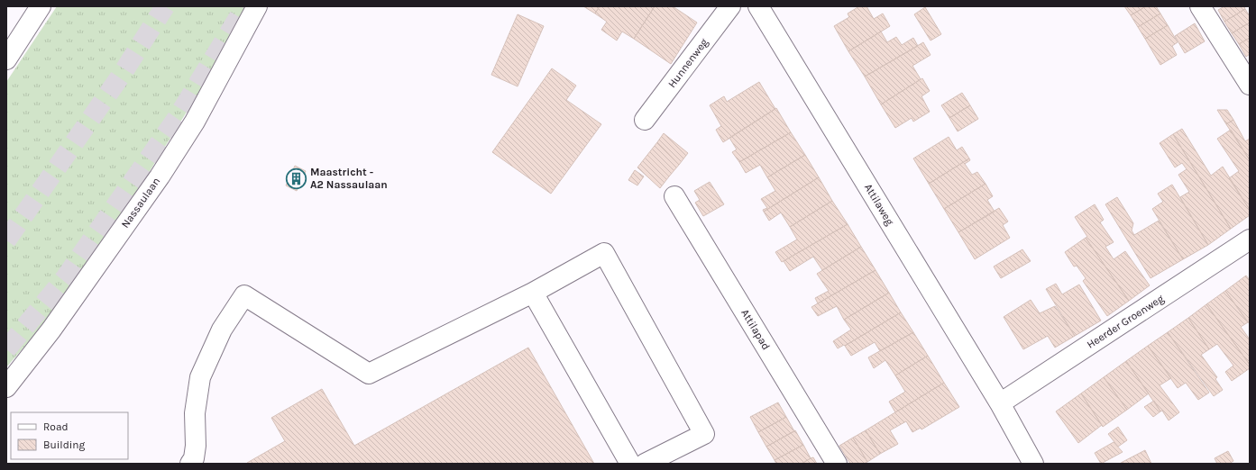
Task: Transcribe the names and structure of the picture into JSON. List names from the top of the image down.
{
  "streets": {
    "street": [
      "Hunnenweg",
      "Nassaulaan",
      "Attilaweg",
      "Heerder Groenweg",
      "Attilapad"
    ]
  },
  "crossings": [
    ["Attilaweg", "Heerder Groenweg"]
  ],
  "places": {
    "building": ["Maastricht - A2 Nassaulaan"]
  },
  "legend": ["Road", "Building"]
}
